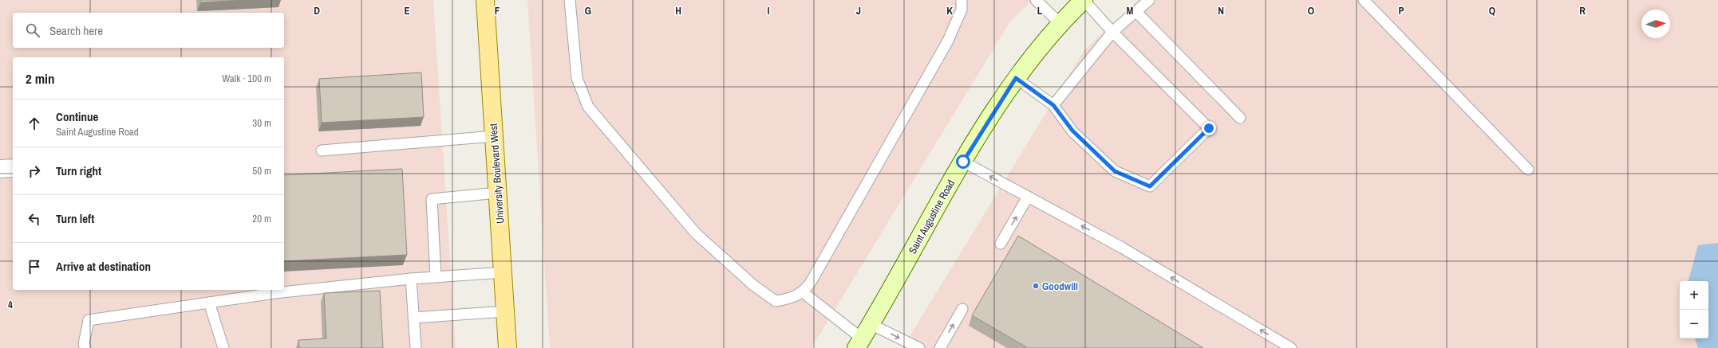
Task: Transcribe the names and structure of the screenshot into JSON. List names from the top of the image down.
{
  "streets": {
    "main road": ["University Boulevard West", "Saint Augustine Road"]
  },
  "places": ["Goodwill"],
  "north": "right",
  "page": {
    "search": "Search here",
    "heading": ["2 min", "Walk · 100 m"],
    "list": [
      ["Continue", "Saint Augustine Road", "30 m"],
      ["Turn right", "50 m"],
      ["Turn left", "20 m"],
      "Arrive at destination"
    ],
    "map_buttons": ["+", "−"]
  },
  "grid": {
    "columns": [
      "D",
      "E",
      "F",
      "G",
      "H",
      "I",
      "J",
      "K",
      "L",
      "M",
      "N",
      "O",
      "P",
      "Q",
      "R"
    ],
    "rows": ["4"]
  }
}
